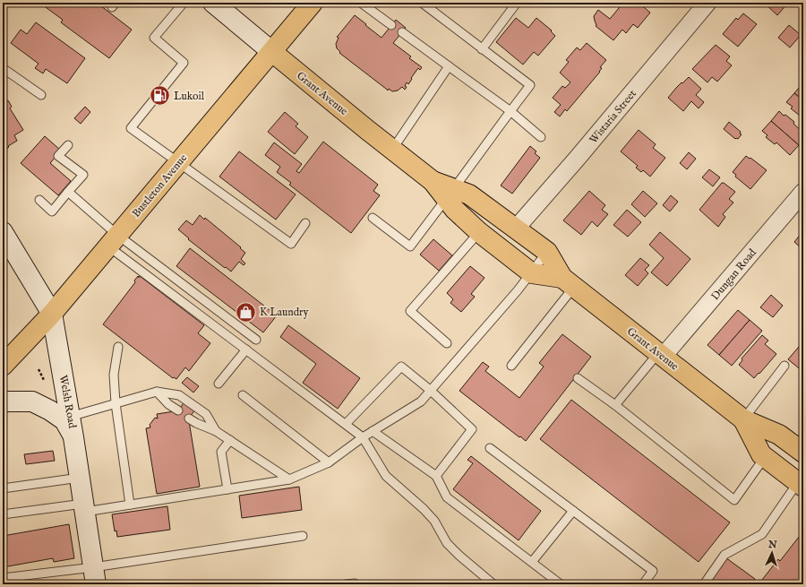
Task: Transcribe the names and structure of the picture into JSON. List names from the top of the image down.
{
  "streets": {
    "main road": ["Grant Avenue", "Bustleton Avenue", "Welsh Road"],
    "street": ["Wistaria Street", "Dungan Road"]
  },
  "crossings": [
    ["Grant Avenue", "Wistaria Street"],
    ["Grant Avenue", "Bustleton Avenue"],
    ["Grant Avenue", "Dungan Road"],
    ["Bustleton Avenue", "Welsh Road"]
  ],
  "places": {
    "fuel station": ["Lukoil"],
    "shop": ["K Laundry"]
  },
  "north": "top"
}
